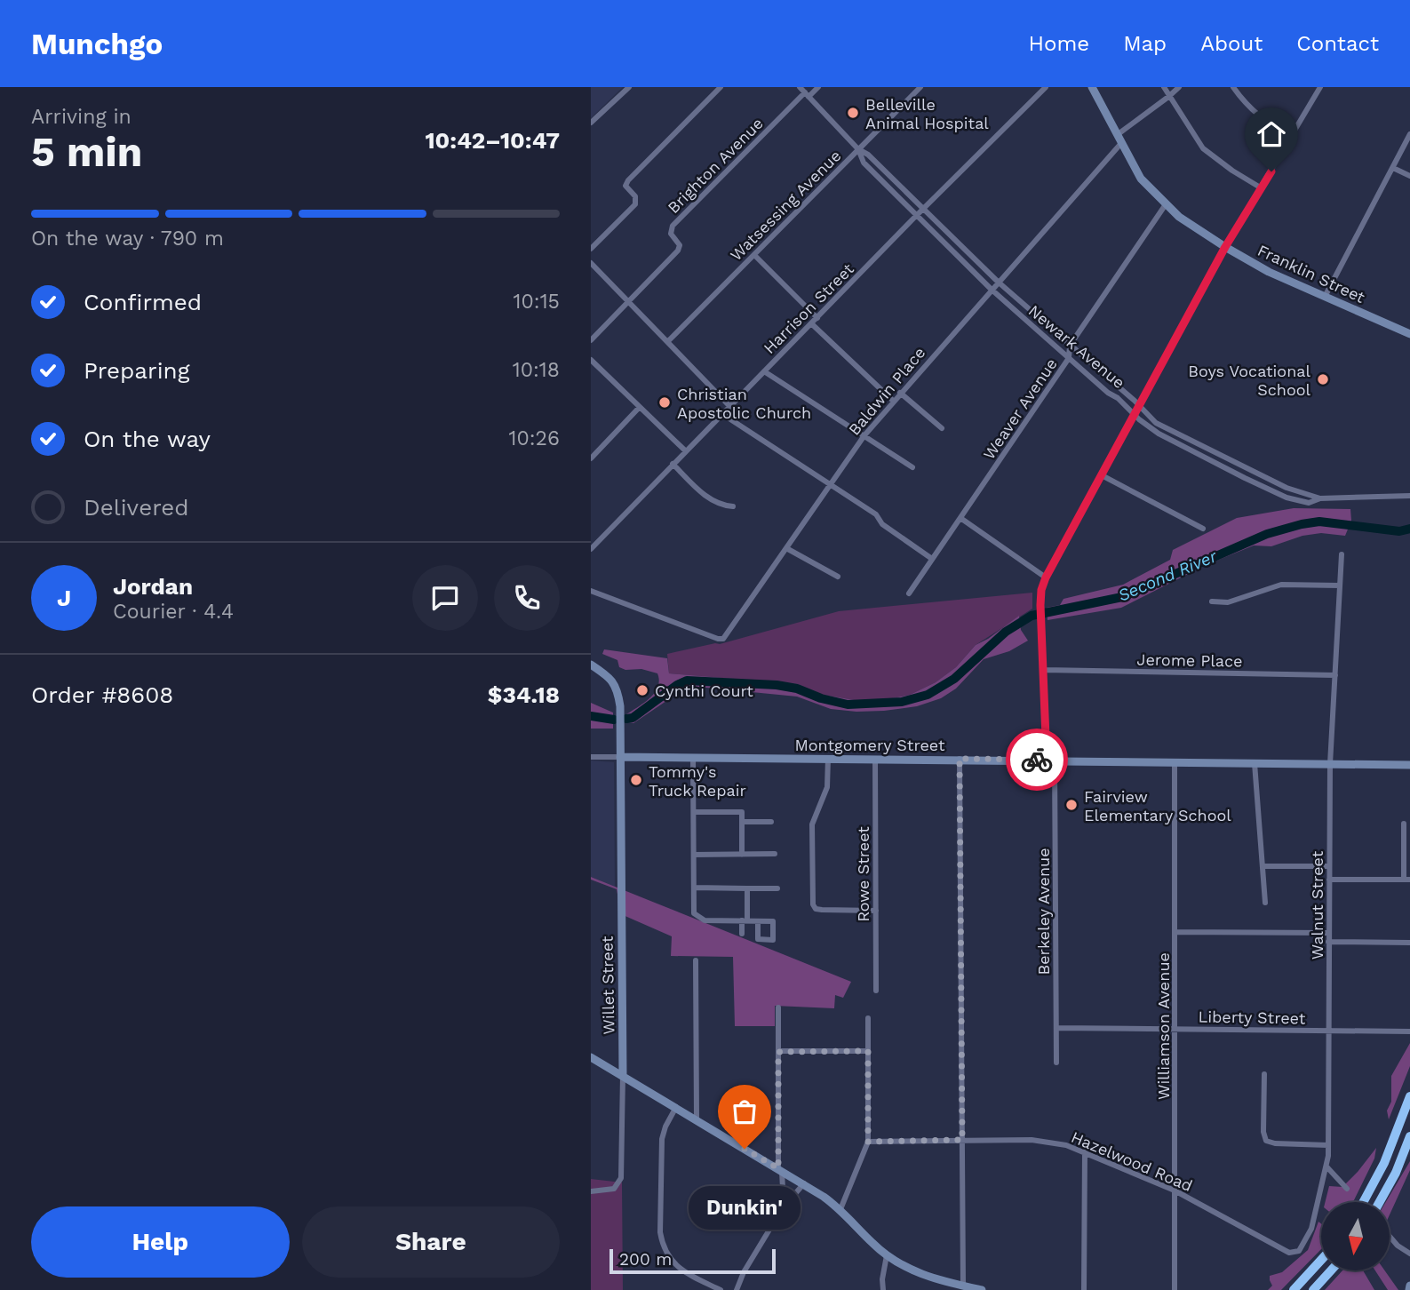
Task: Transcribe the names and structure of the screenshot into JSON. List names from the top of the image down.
{
  "streets": {
    "street": [
      "Brighton Avenue",
      "Watsessing Avenue",
      "Franklin Street",
      "Harrison Street",
      "Newark Avenue",
      "Baldwin Place",
      "Weaver Avenue",
      "Jerome Place",
      "Montgomery Street",
      "Rowe Street",
      "Walnut Street",
      "Berkeley Avenue",
      "Willet Street",
      "Liberty Street",
      "Williamson Avenue",
      "Hazelwood Road"
    ]
  },
  "crossings": [
    ["Brighton Avenue", "Newark Avenue"],
    ["Watsessing Avenue", "Newark Avenue"],
    ["Franklin Street", "Baldwin Place"],
    ["Franklin Street", "Weaver Avenue"],
    ["Franklin Street", "Berkeley Avenue"],
    ["Harrison Street", "Newark Avenue"],
    ["Newark Avenue", "Baldwin Place"],
    ["Newark Avenue", "Weaver Avenue"],
    ["Newark Avenue", "Berkeley Avenue"],
    ["Jerome Place", "Walnut Street"],
    ["Jerome Place", "Berkeley Avenue"],
    ["Montgomery Street", "Rowe Street"],
    ["Montgomery Street", "Walnut Street"],
    ["Montgomery Street", "Berkeley Avenue"],
    ["Montgomery Street", "Willet Street"],
    ["Montgomery Street", "Williamson Avenue"],
    ["Walnut Street", "Liberty Street"],
    ["Walnut Street", "Hazelwood Road"],
    ["Berkeley Avenue", "Liberty Street"],
    ["Liberty Street", "Williamson Avenue"],
    ["Williamson Avenue", "Hazelwood Road"]
  ],
  "water": ["Second River"],
  "places": [
    "Belleville Animal Hospital",
    "Boys Vocational School",
    "Christian Apostolic Church",
    "Cynthi Court",
    "Tommy's Truck Repair",
    "Fairview Elementary School",
    "Dunkin'"
  ],
  "scale_bar": "200 m",
  "north": "bottom",
  "page": {
    "header": "Munchgo",
    "nav": [
      "Home",
      "Map",
      "About",
      "Contact"
    ],
    "heading": ["5 min", "Arriving in", "10:42–10:47"],
    "panel": [
      "Jordan",
      "Courier · 4.4",
      "Order #8608",
      "$34.18"
    ],
    "bar": "On the way · 790 m",
    "list": [
      ["Confirmed", "10:15"],
      ["Preparing", "10:18"],
      ["On the way", "10:26"],
      "Delivered"
    ],
    "round": "J",
    "bubble": "Dunkin'",
    "buttons": ["Help", "Share"],
    "scale": "200 m"
  }
}
